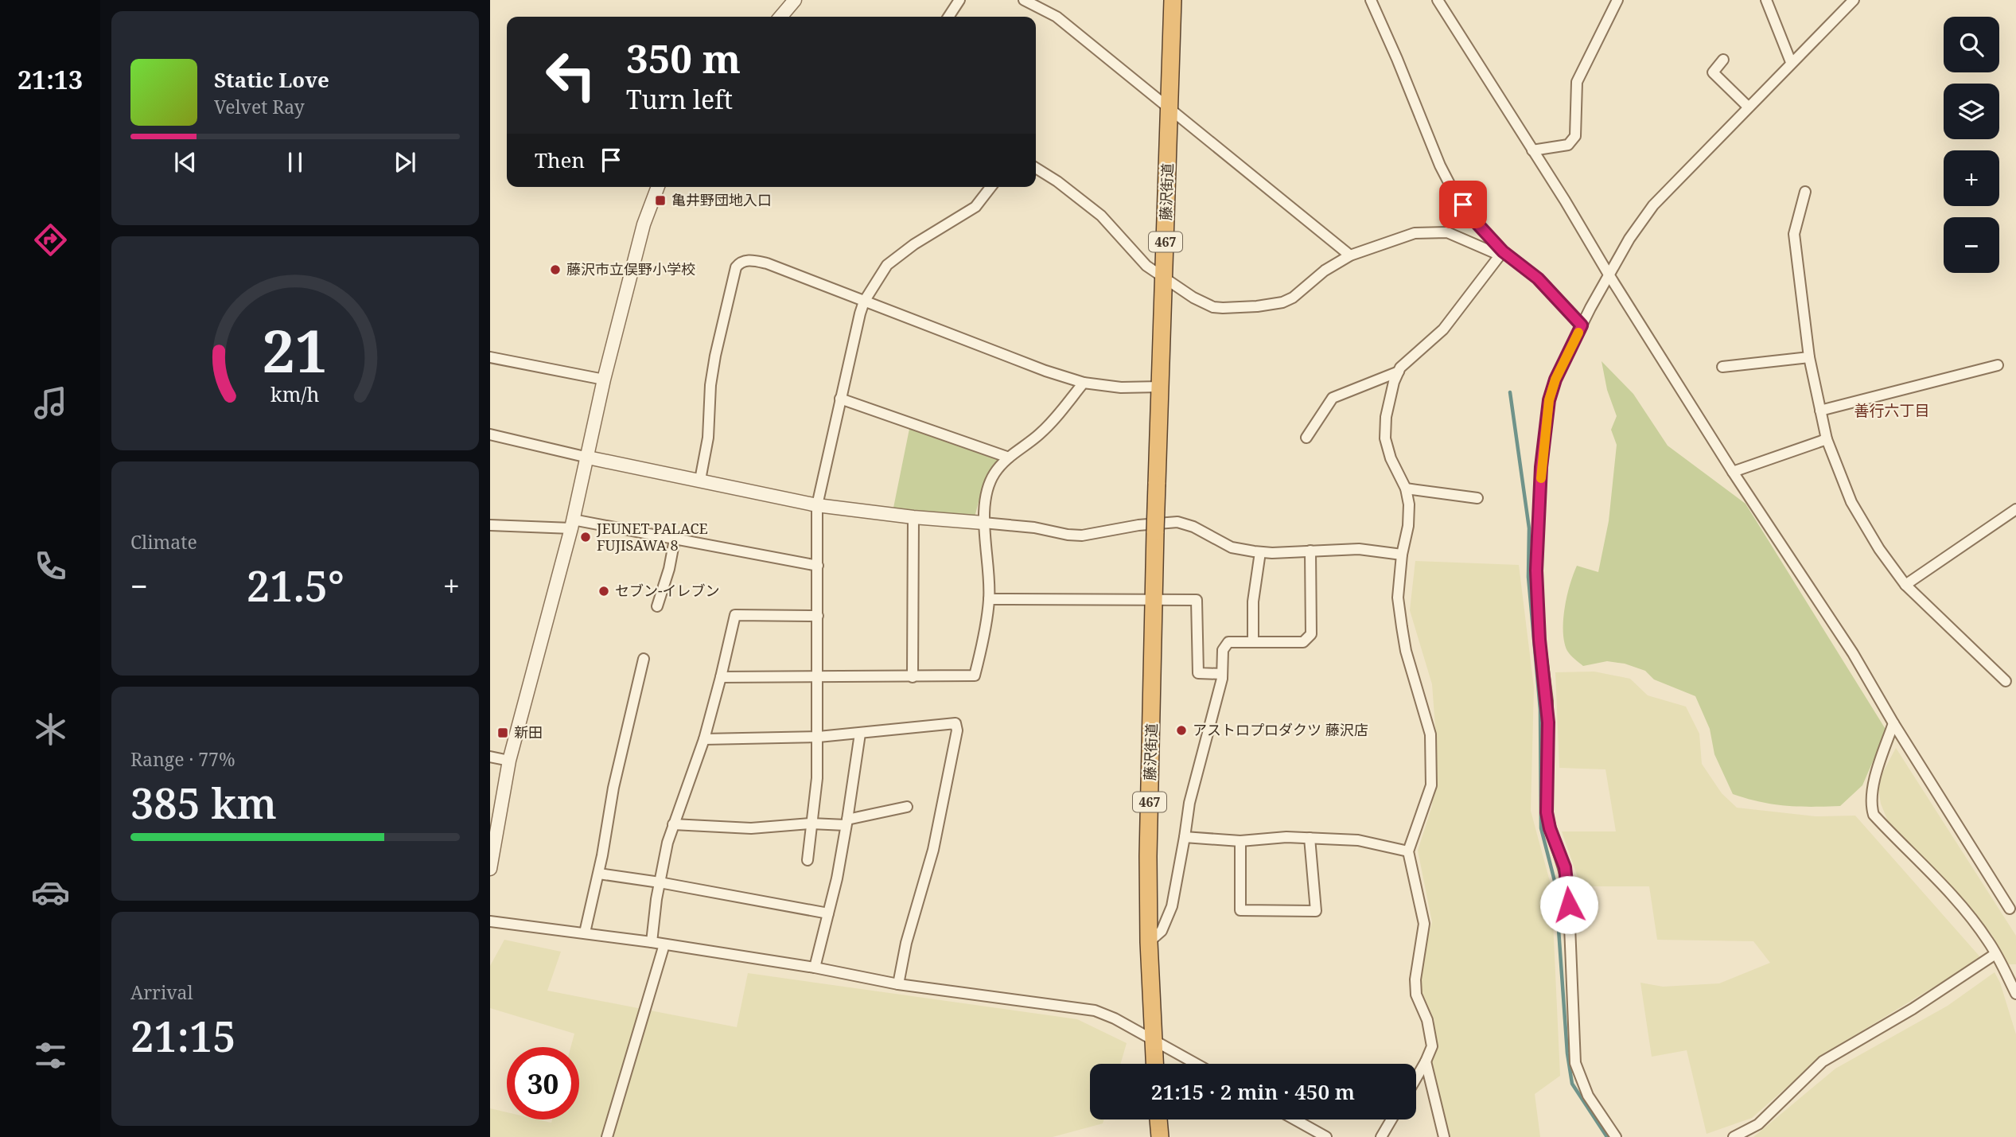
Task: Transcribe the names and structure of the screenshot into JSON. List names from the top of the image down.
{
  "streets": {
    "highway": ["藤沢街道", "467"]
  },
  "districts": ["善行六丁目"],
  "places": {
    "transit": ["亀井野団地入口", "新田"],
    "other": [
      "藤沢市立俣野小学校",
      "JEUNET PALACE FUJISAWA 8",
      "セブン-イレブン",
      "アストロプロダクツ 藤沢店"
    ]
  },
  "page": {
    "tabs": "21:13",
    "map_buttons": ["+", "−"],
    "turn": ["350 m", "Turn left"],
    "song": ["Static Love", "Velvet Ray"],
    "then": "Then",
    "tile": [
      "Climate",
      ["Range · 77%", "385 km"],
      ["Arrival", "21:15"]
    ],
    "heat": ["−", "21.5°", "+"],
    "limit": "30",
    "trip": "21:15 · 2 min · 450 m",
    "gauge": ["21", "km/h"]
  }
}
